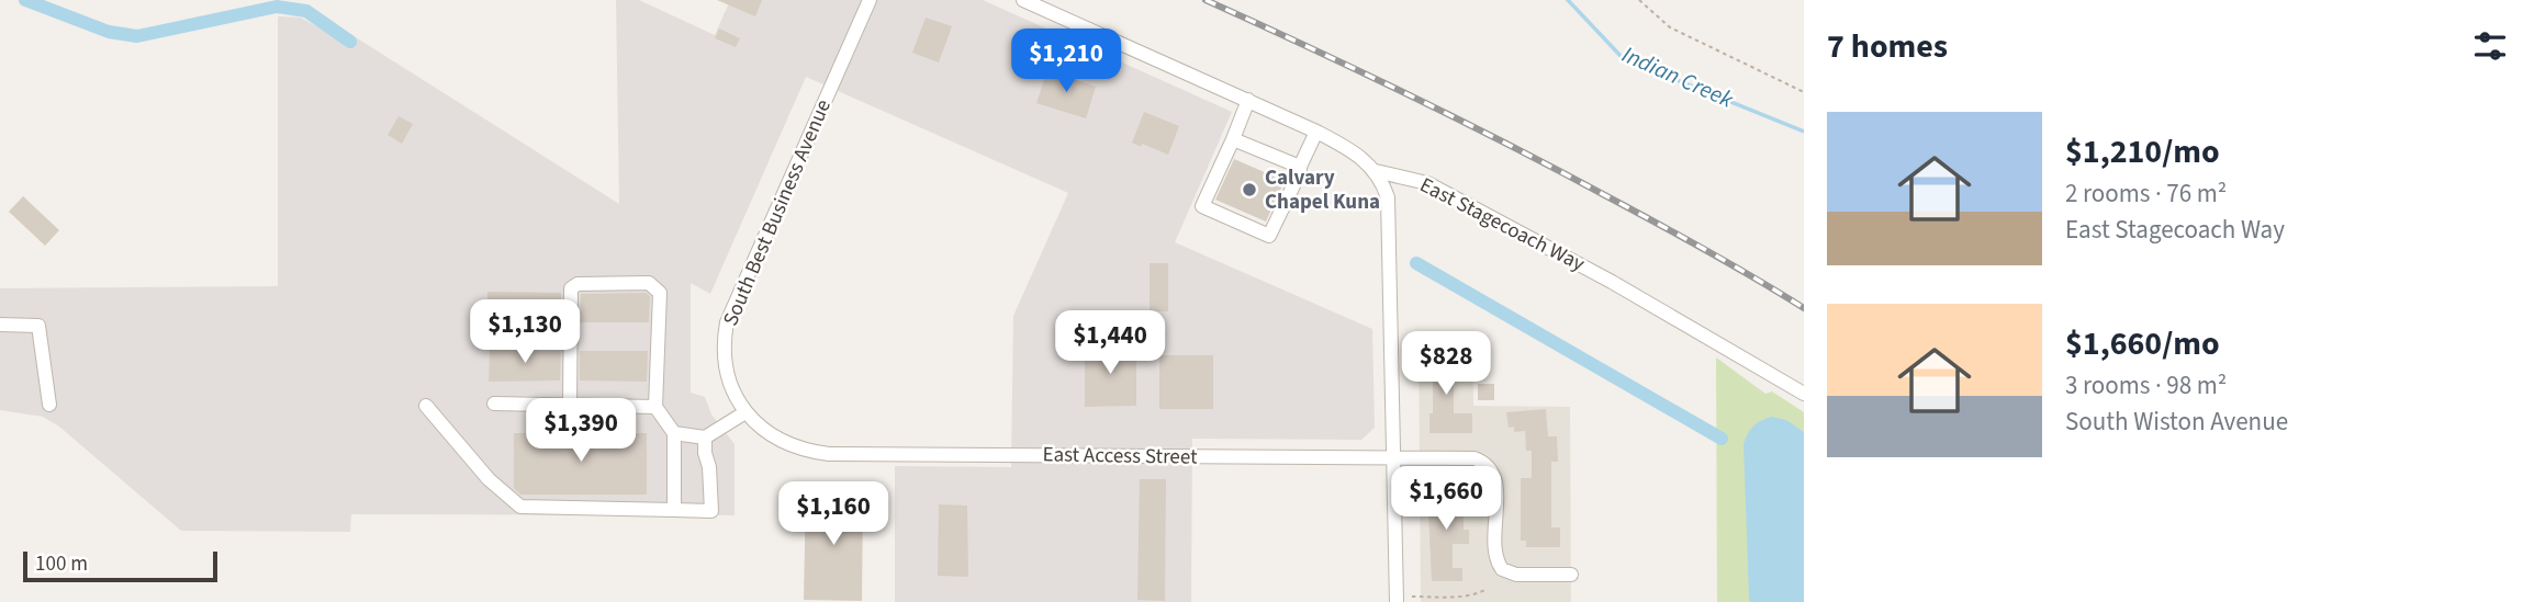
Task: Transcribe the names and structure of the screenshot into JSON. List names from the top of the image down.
{
  "streets": {
    "street": ["South Best Business Avenue", "East Stagecoach Way", "East Access Street"]
  },
  "crossings": [
    ["South Best Business Avenue", "East Access Street"]
  ],
  "water": ["Indian Creek"],
  "places": ["Calvary Chapel Kuna"],
  "scale_bar": "100 m",
  "page": {
    "heading": "7 homes",
    "price": [
      "$1,210",
      "$1,130",
      "$1,440",
      "$828",
      "$1,390",
      "$1,660",
      "$1,160"
    ],
    "list": [
      {
        "name": "$1,210/mo",
        "note": "2 rooms · 76 m² · East Stagecoach Way"
      },
      {
        "name": "$1,660/mo",
        "note": "3 rooms · 98 m² · South Wiston Avenue"
      }
    ],
    "scale": "100 m"
  }
}
